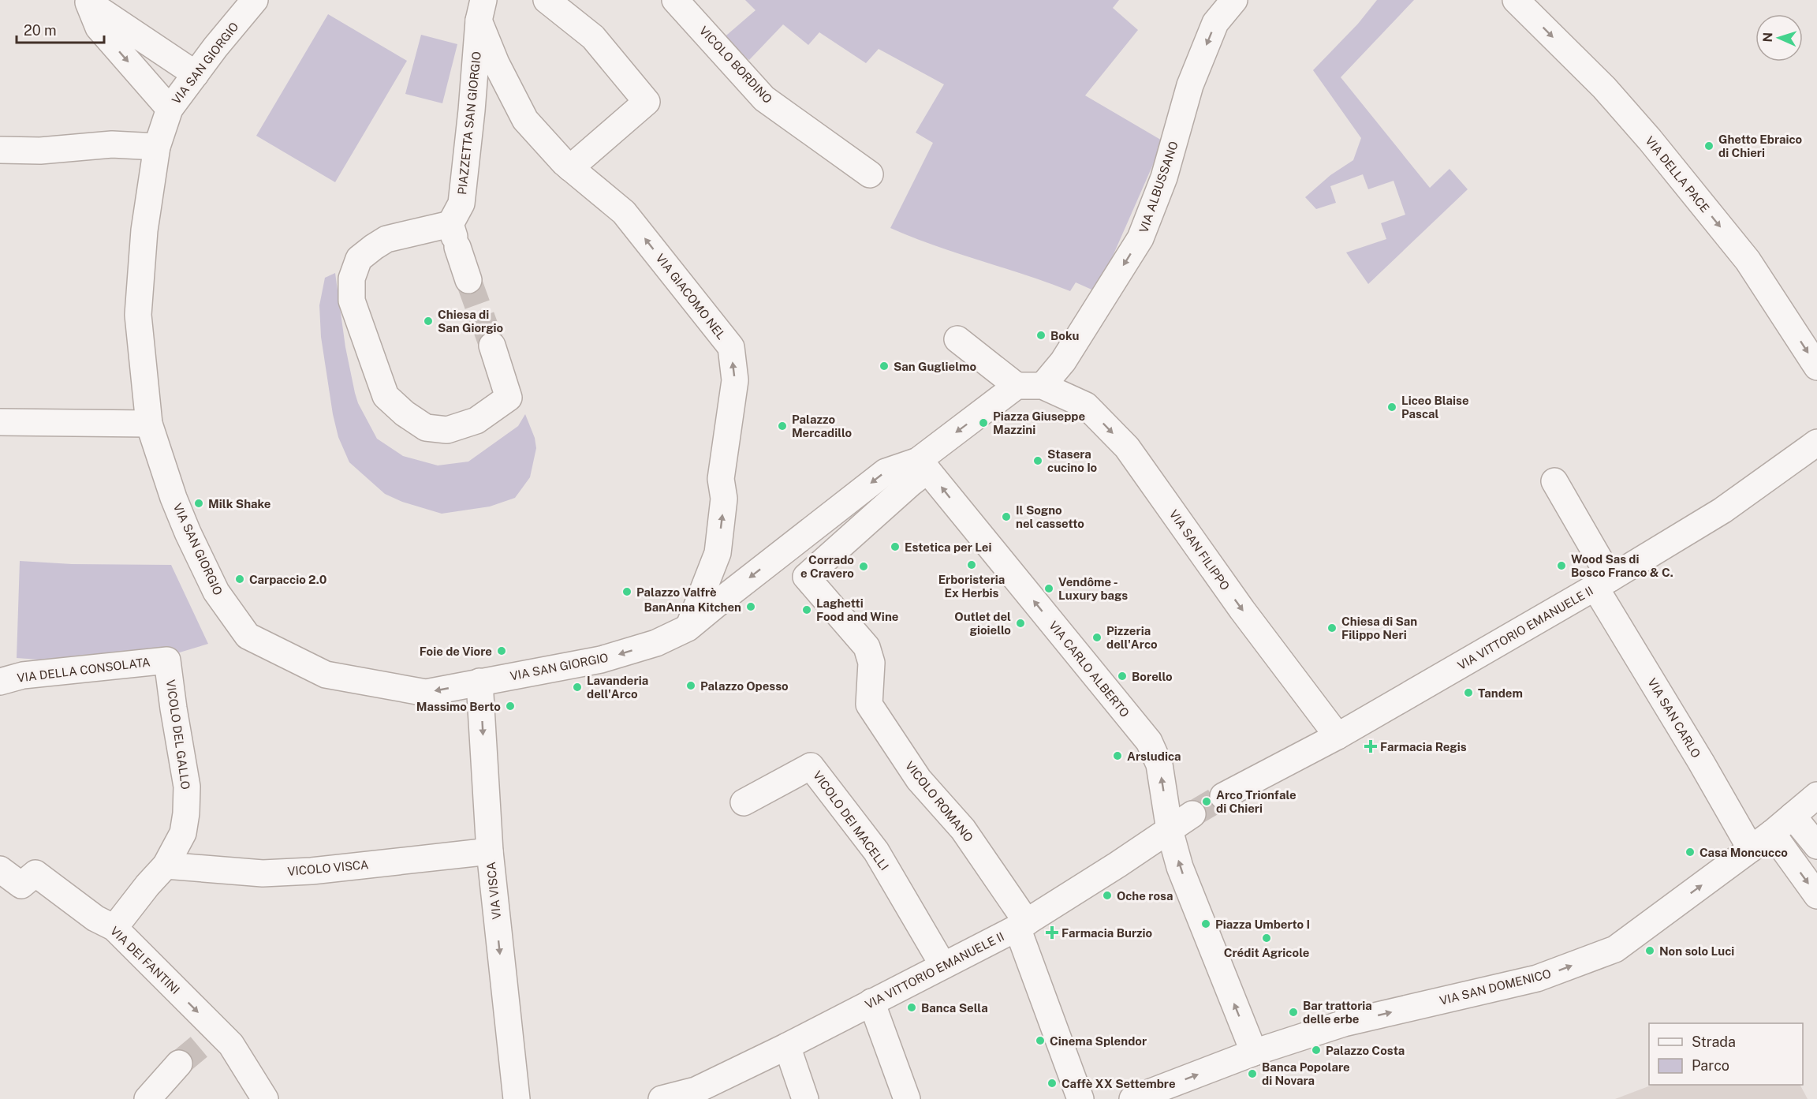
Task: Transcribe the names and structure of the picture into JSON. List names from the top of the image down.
{
  "streets": {
    "street": [
      "VIA SAN GIORGIO",
      "VICOLO BORDINO",
      "PIAZZETTA SAN GIORGIO",
      "VIA DELLA PACE",
      "VIA ALBUSSANO",
      "VIA GIACOMO NEL",
      "VIA SAN FILIPPO",
      "VIA VITTORIO EMANUELE II",
      "VIA CARLO ALBERTO",
      "VIA DELLA CONSOLATA",
      "VIA SAN CARLO",
      "VICOLO DEL GALLO",
      "VICOLO ROMANO",
      "VICOLO DEI MACELLI",
      "VICOLO VISCA",
      "VIA VISCA",
      "VIA DEI FANTINI",
      "VIA SAN DOMENICO"
    ]
  },
  "crossings": [
    ["VIA SAN GIORGIO", "VIA GIACOMO NEL"],
    ["VIA SAN GIORGIO", "VIA CARLO ALBERTO"],
    ["VIA SAN GIORGIO", "VICOLO ROMANO"],
    ["VIA SAN GIORGIO", "VIA VISCA"],
    ["PIAZZETTA SAN GIORGIO", "VIA GIACOMO NEL"],
    ["VIA ALBUSSANO", "VIA SAN FILIPPO"],
    ["VIA SAN FILIPPO", "VIA VITTORIO EMANUELE II"],
    ["VIA VITTORIO EMANUELE II", "VIA CARLO ALBERTO"],
    ["VIA VITTORIO EMANUELE II", "VIA SAN CARLO"],
    ["VIA VITTORIO EMANUELE II", "VICOLO ROMANO"],
    ["VIA VITTORIO EMANUELE II", "VICOLO DEI MACELLI"],
    ["VIA CARLO ALBERTO", "VICOLO ROMANO"],
    ["VIA DELLA CONSOLATA", "VICOLO DEL GALLO"],
    ["VIA SAN CARLO", "VIA SAN DOMENICO"],
    ["VICOLO DEL GALLO", "VICOLO VISCA"],
    ["VICOLO DEL GALLO", "VIA DEI FANTINI"],
    ["VICOLO VISCA", "VIA VISCA"]
  ],
  "one_way": [
    "VIA DELLA PACE",
    "VIA ALBUSSANO",
    "VIA GIACOMO NEL",
    "VIA SAN FILIPPO",
    "VIA CARLO ALBERTO",
    "VIA VISCA",
    "VIA DEI FANTINI",
    "VIA SAN DOMENICO"
  ],
  "places": {
    "other": [
      "Ghetto Ebraico di Chieri",
      "Chiesa di San Giorgio",
      "Boku",
      "San Guglielmo",
      "Liceo Blaise Pascal",
      "Piazza Giuseppe Mazzini",
      "Palazzo Mercadillo",
      "Stasera cucino Io",
      "Milk Shake",
      "Il Sogno nel cassetto",
      "Estetica per Lei",
      "Erboristeria Ex Herbis",
      "Wood Sas di Bosco Franco & C.",
      "Corrado e Cravero",
      "Carpaccio 2.0",
      "Vendôme - Luxury bags",
      "Palazzo Valfrè",
      "BanAnna Kitchen",
      "Laghetti Food and Wine",
      "Outlet del gioiello",
      "Chiesa di San Filippo Neri",
      "Pizzeria dell'Arco",
      "Foie de Viore",
      "Borello",
      "Palazzo Opesso",
      "Lavanderia dell'Arco",
      "Tandem",
      "Massimo Berto",
      "Arsludica",
      "Arco Trionfale di Chieri",
      "Casa Moncucco",
      "Oche rosa",
      "Piazza Umberto I",
      "Crédit Agricole",
      "Non solo Luci",
      "Banca Sella",
      "Bar trattoria delle erbe",
      "Cinema Splendor",
      "Palazzo Costa",
      "Banca Popolare di Novara",
      "Caffè XX Settembre"
    ],
    "health": ["Farmacia Regis", "Farmacia Burzio"]
  },
  "legend": ["Strada", "Parco"],
  "scale_bar": "20 m",
  "north": "left"
}
